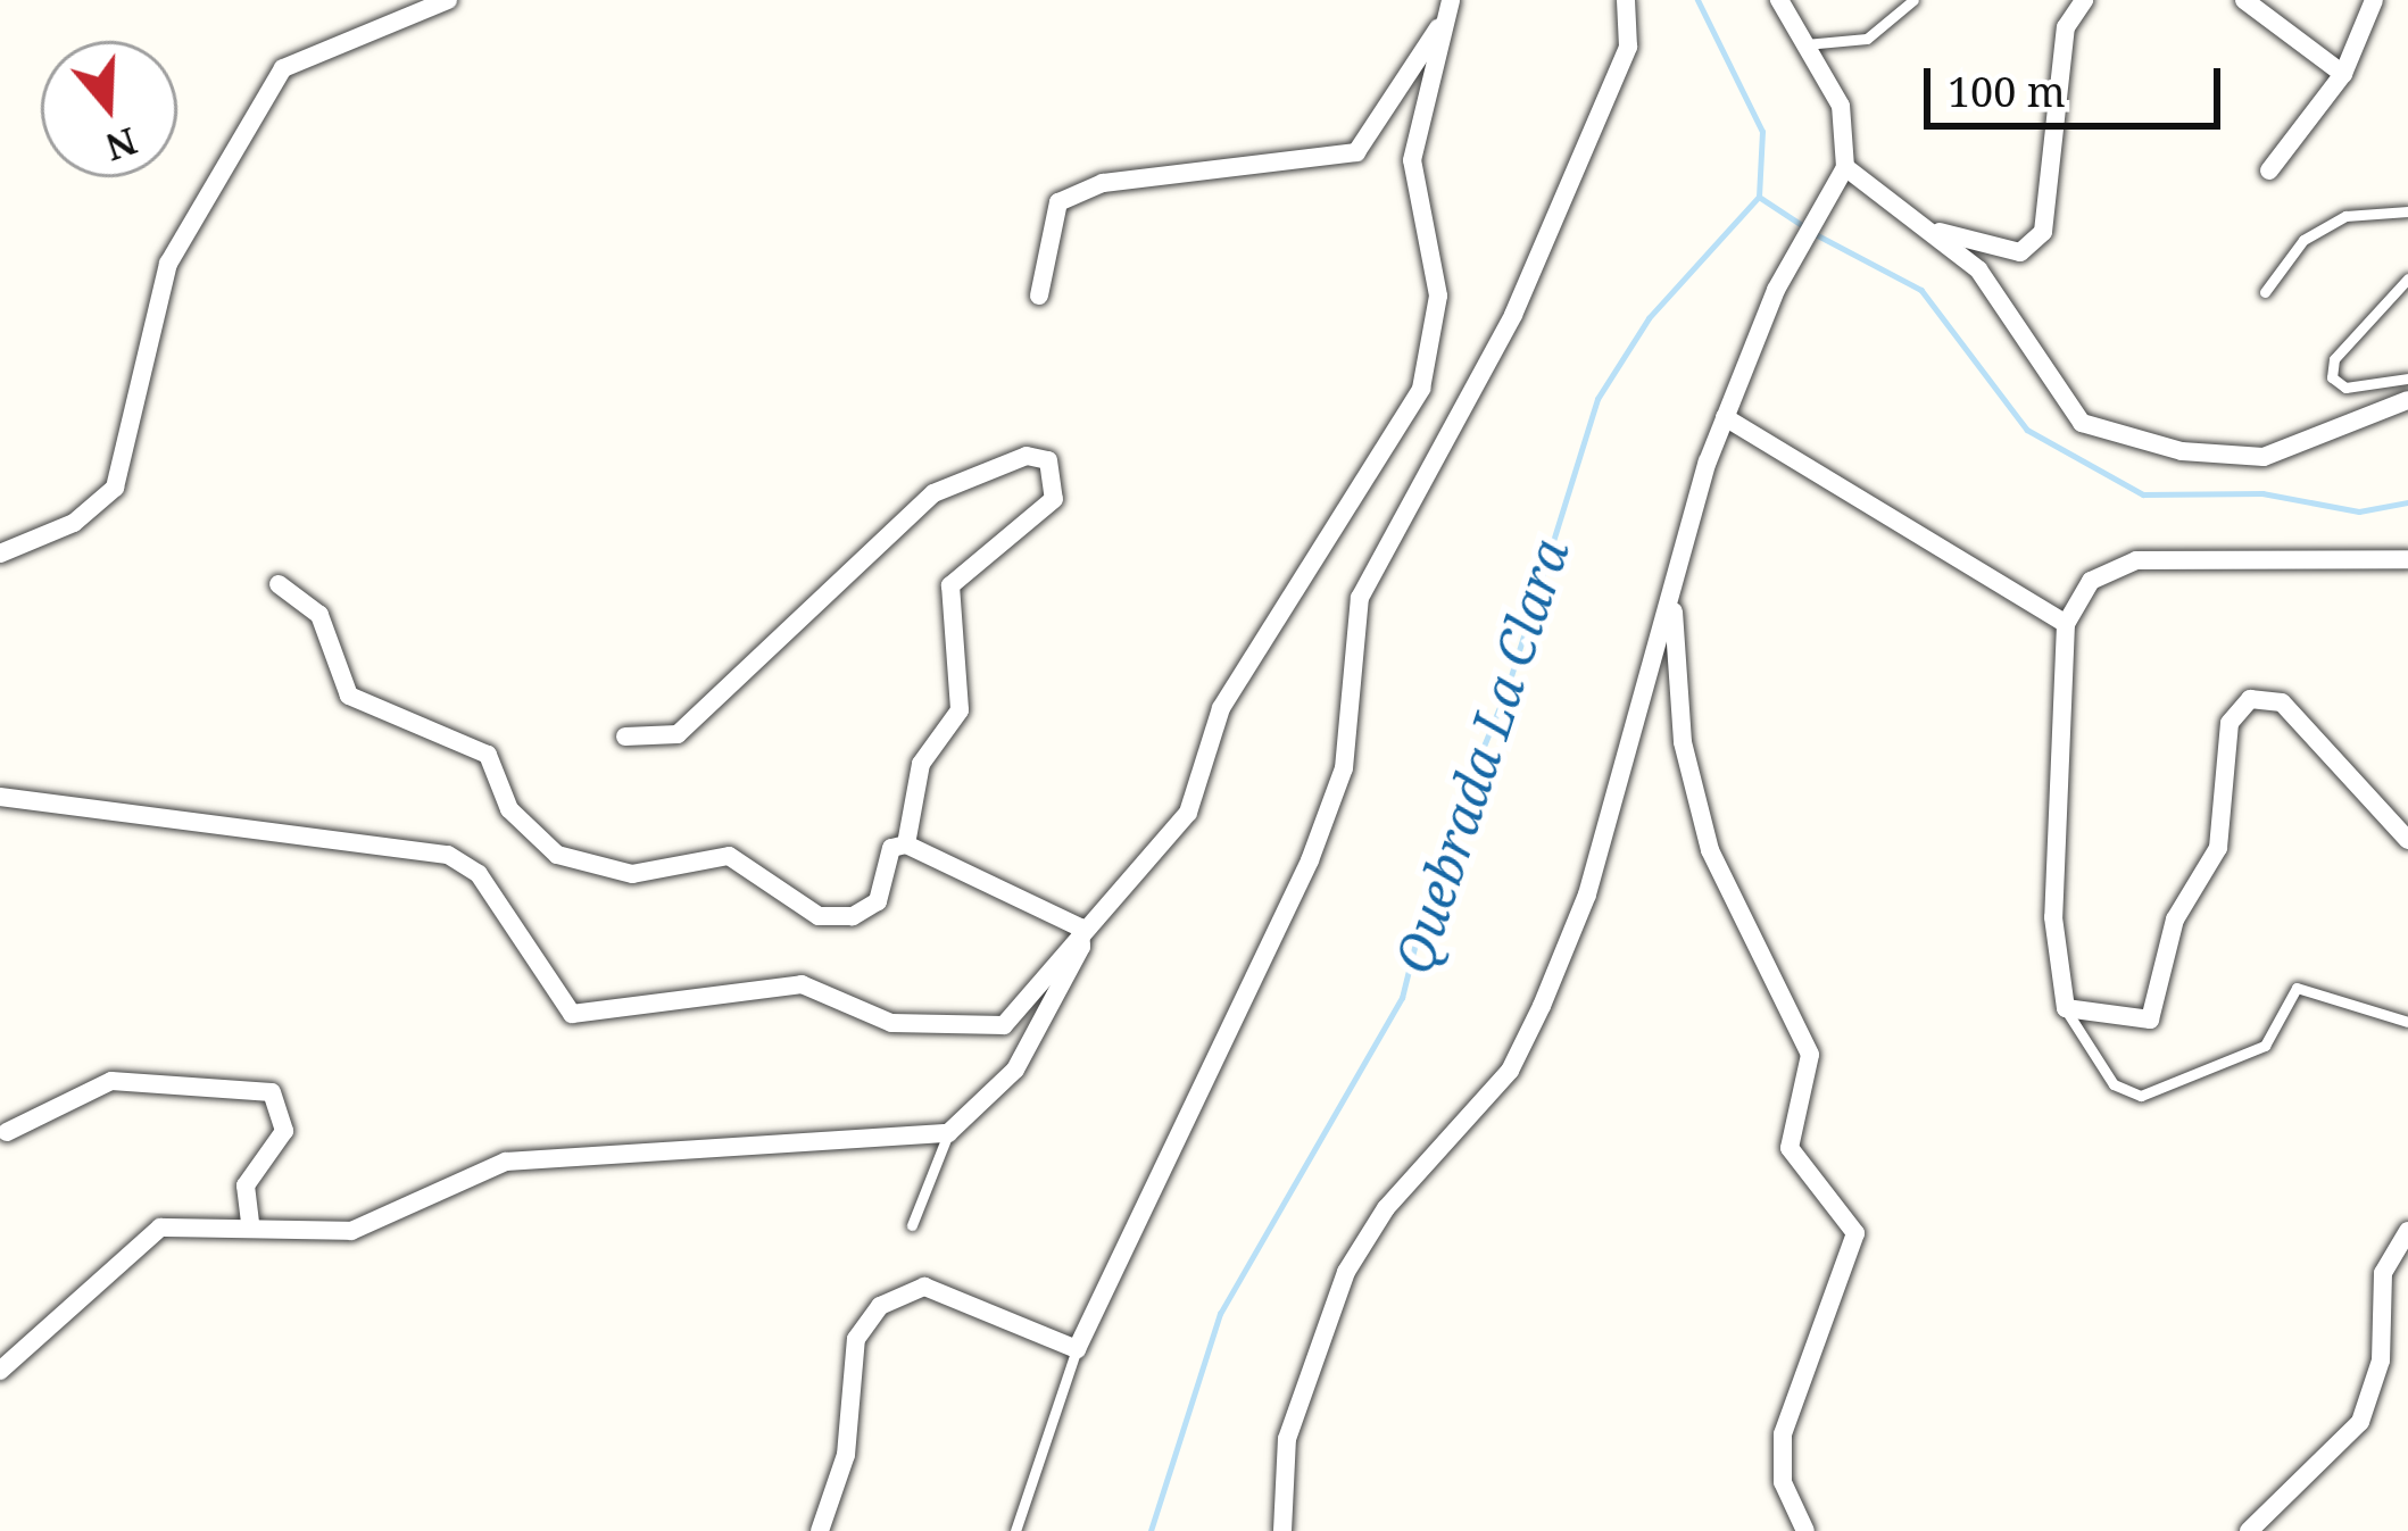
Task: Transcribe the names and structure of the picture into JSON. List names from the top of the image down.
{
  "water": ["Quebrada La Clara"],
  "scale_bar": "100 m",
  "north": "bottom"
}
